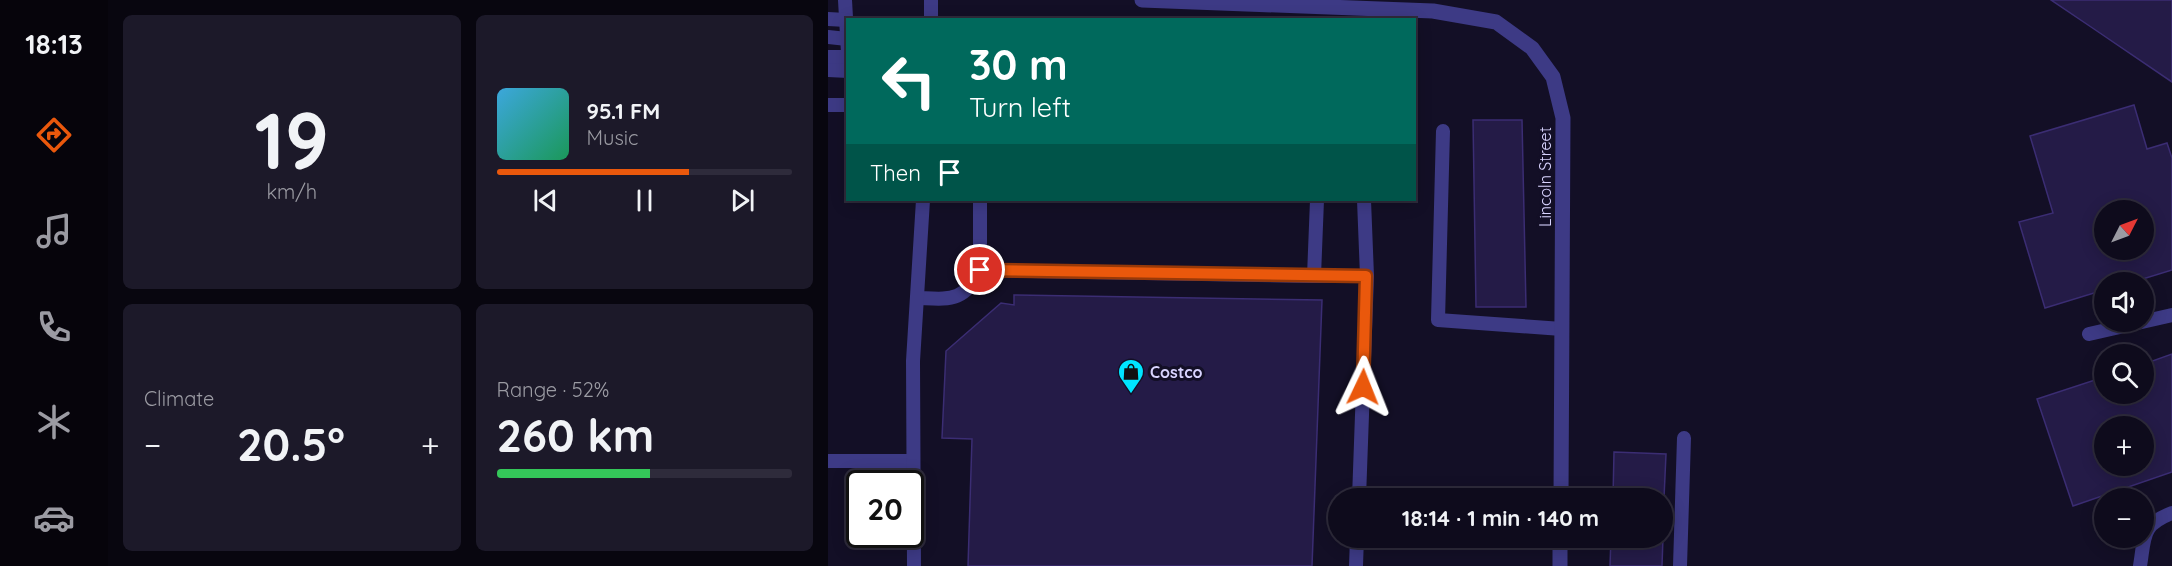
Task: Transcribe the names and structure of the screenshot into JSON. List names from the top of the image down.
{
  "streets": {
    "street": ["Lincoln Street"]
  },
  "places": {
    "shop": ["Costco"]
  },
  "north": "top right",
  "page": {
    "tabs": "18:13",
    "tile": [
      ["19", "km/h"],
      "Climate",
      ["Range · 52%", "260 km"]
    ],
    "turn": ["30 m", "Turn left"],
    "song": ["95.1 FM", "Music"],
    "then": "Then",
    "map_buttons": ["+", "−"],
    "heat": ["−", "20.5°", "+"],
    "limit": "20",
    "trip": "18:14 · 1 min · 140 m"
  }
}
